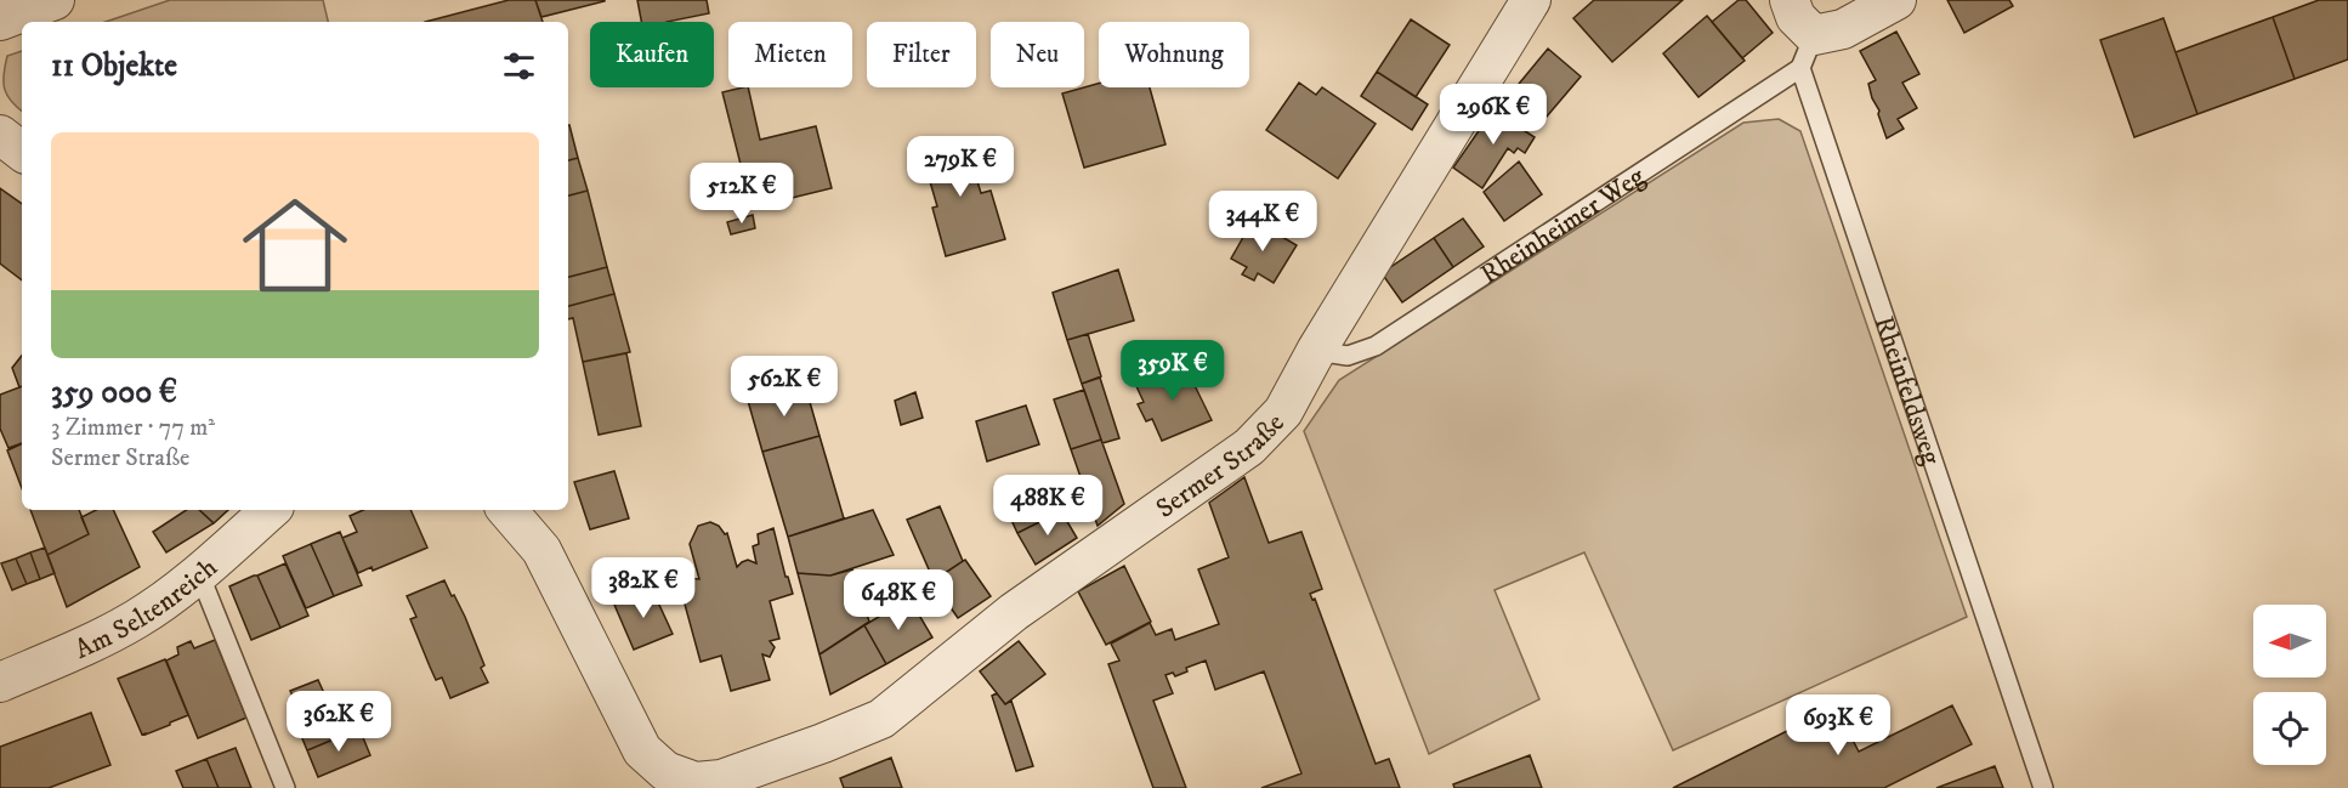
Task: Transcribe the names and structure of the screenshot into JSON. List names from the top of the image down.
{
  "streets": {
    "street": [
      "Rheinheimer Weg",
      "Rheinfeldsweg",
      "Sermer Straße",
      "Am Seltenreich"
    ]
  },
  "crossings": [
    ["Rheinheimer Weg", "Rheinfeldsweg"],
    ["Rheinheimer Weg", "Sermer Straße"]
  ],
  "north": "left",
  "page": {
    "chip": [
      "Kaufen",
      "Mieten",
      "Filter",
      "Neu",
      "Wohnung"
    ],
    "heading": "11 Objekte",
    "price": [
      "296K €",
      "279K €",
      "512K €",
      "344K €",
      "359K €",
      "562K €",
      "488K €",
      "382K €",
      "648K €",
      "362K €",
      "693K €"
    ],
    "list": [
      {
        "name": "359 000 €",
        "note": "3 Zimmer · 77 m² · Sermer Straße"
      }
    ]
  }
}
